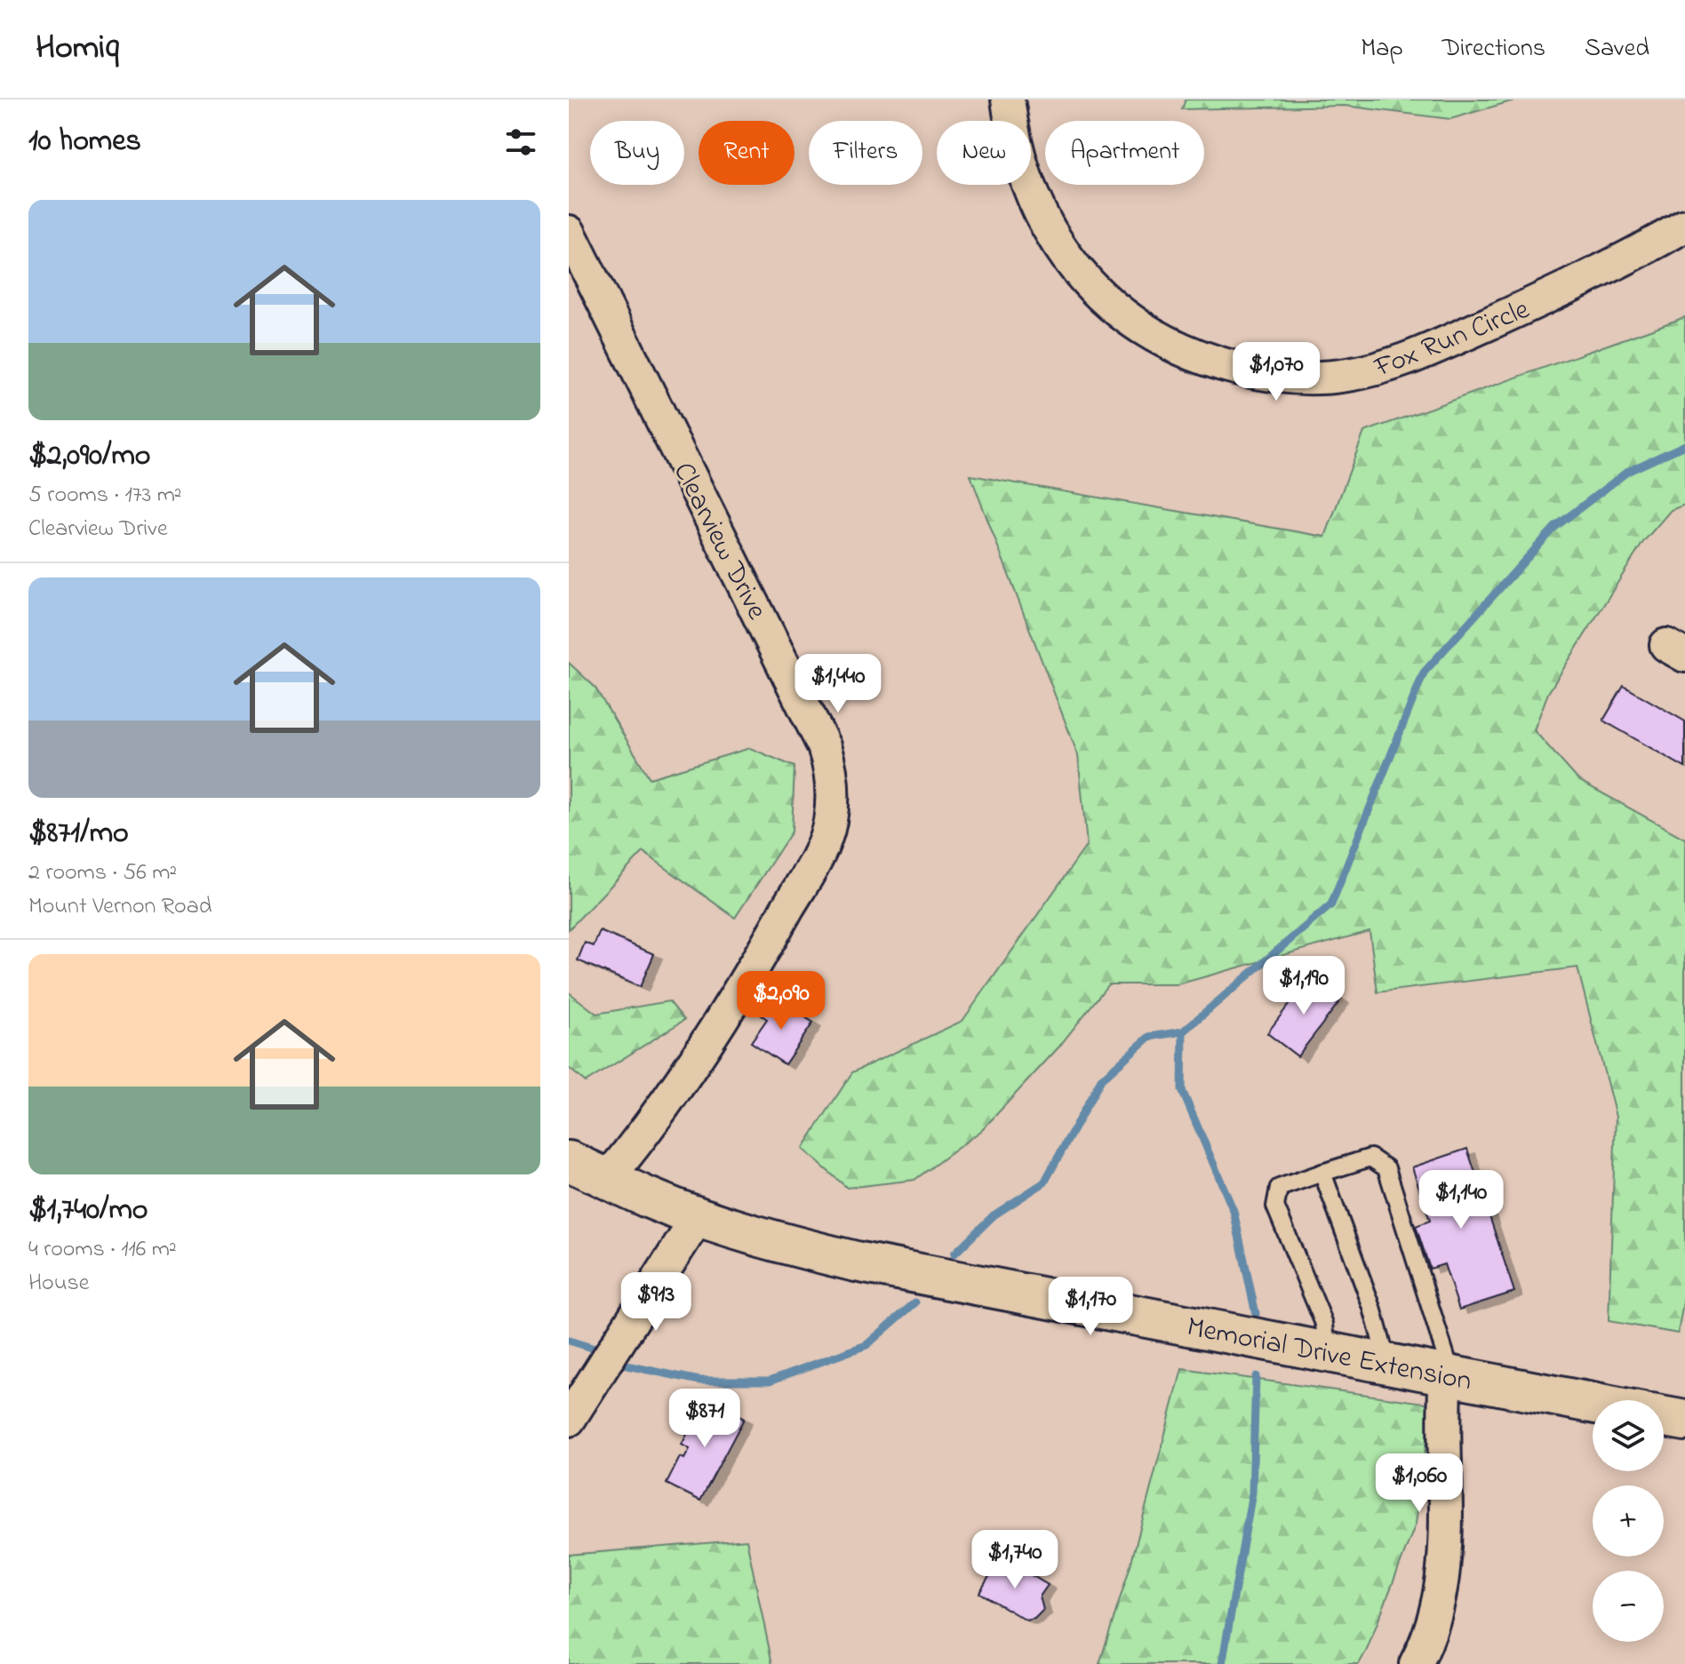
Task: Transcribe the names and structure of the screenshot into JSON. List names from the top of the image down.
{
  "streets": {
    "street": ["Fox Run Circle", "Clearview Drive", "Memorial Drive Extension"]
  },
  "crossings": [
    ["Clearview Drive", "Memorial Drive Extension"]
  ],
  "page": {
    "header": "Homiq",
    "nav": ["Map", "Directions", "Saved"],
    "heading": "10 homes",
    "chip": [
      "Buy",
      "Rent",
      "Filters",
      "New",
      "Apartment"
    ],
    "list": [
      {
        "name": "$2,090/mo",
        "note": "5 rooms · 173 m² · Clearview Drive"
      },
      {
        "name": "$871/mo",
        "note": "2 rooms · 56 m² · Mount Vernon Road"
      },
      {
        "name": "$1,740/mo",
        "note": "4 rooms · 116 m² · House"
      }
    ],
    "price": [
      "$1,070",
      "$1,440",
      "$1,190",
      "$2,090",
      "$1,140",
      "$913",
      "$1,170",
      "$871",
      "$1,060",
      "$1,740"
    ],
    "map_buttons": ["+", "−"]
  }
}
